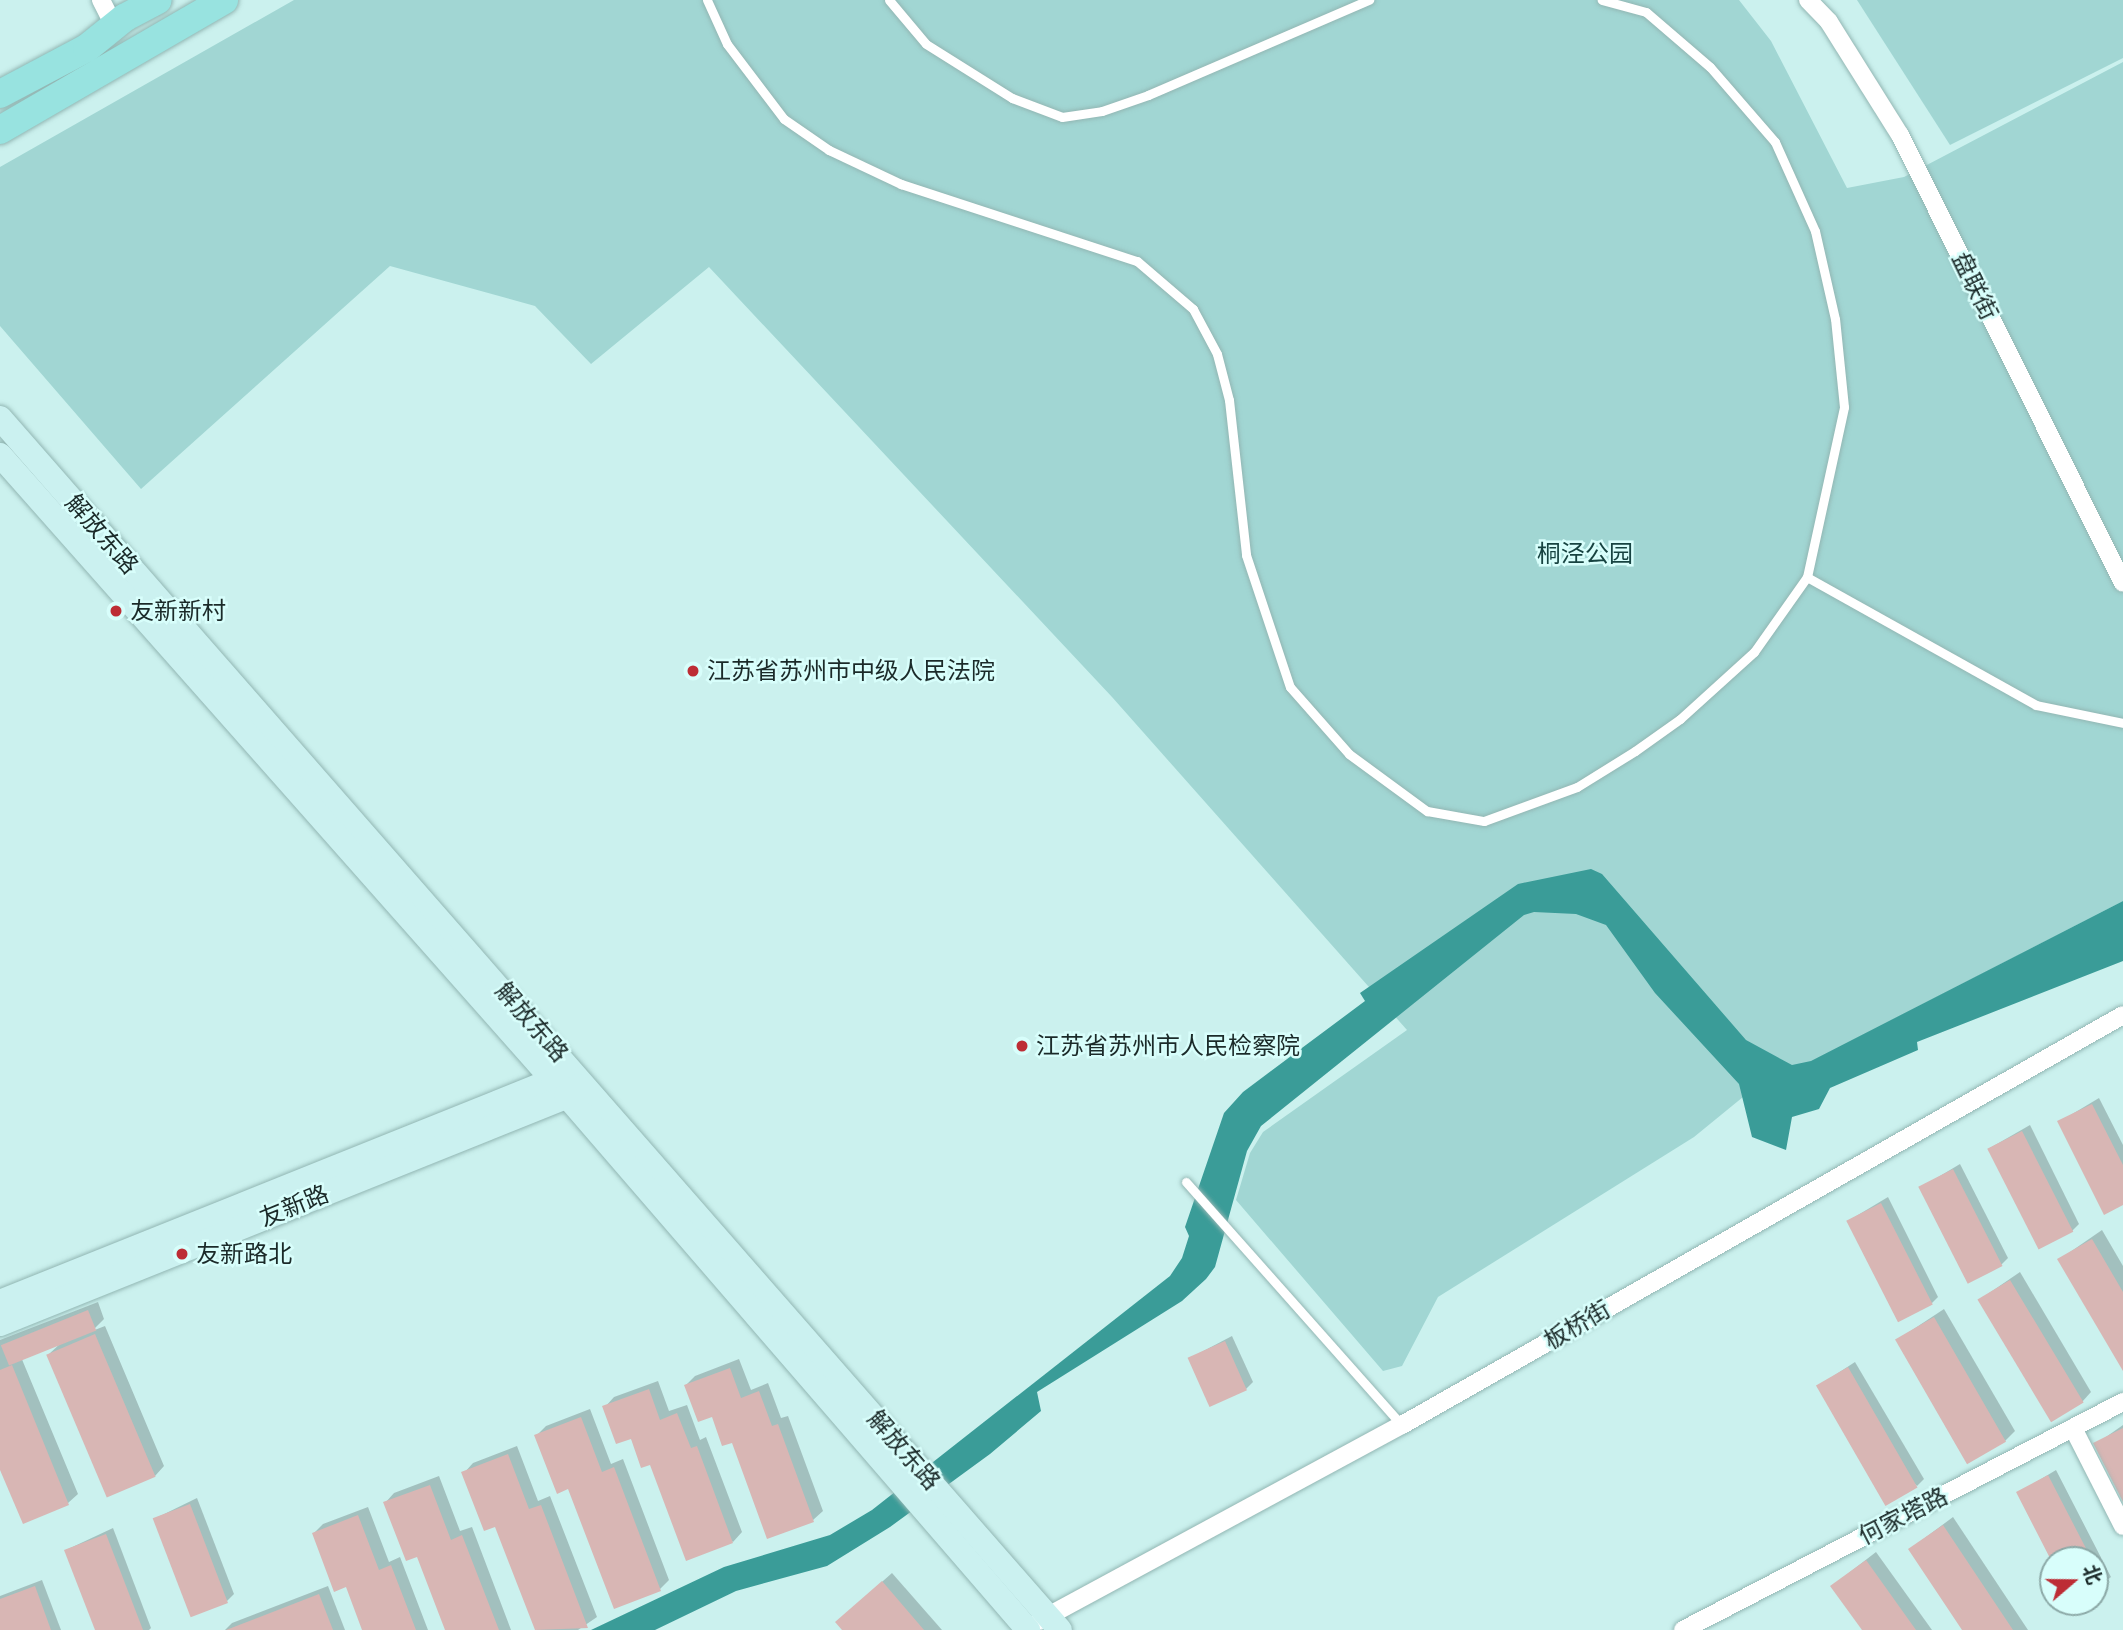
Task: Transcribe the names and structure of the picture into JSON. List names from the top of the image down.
{
  "streets": {
    "main road": ["解放东路", "友新路"],
    "street": ["盘联街", "板桥街", "何家塔路"]
  },
  "crossings": [
    ["解放东路", "友新路"],
    ["解放东路", "板桥街"]
  ],
  "parks": ["桐泾公园"],
  "places": [
    "友新新村",
    "江苏省苏州市中级人民法院",
    "江苏省苏州市人民检察院",
    "友新路北"
  ],
  "north": "right"
}
